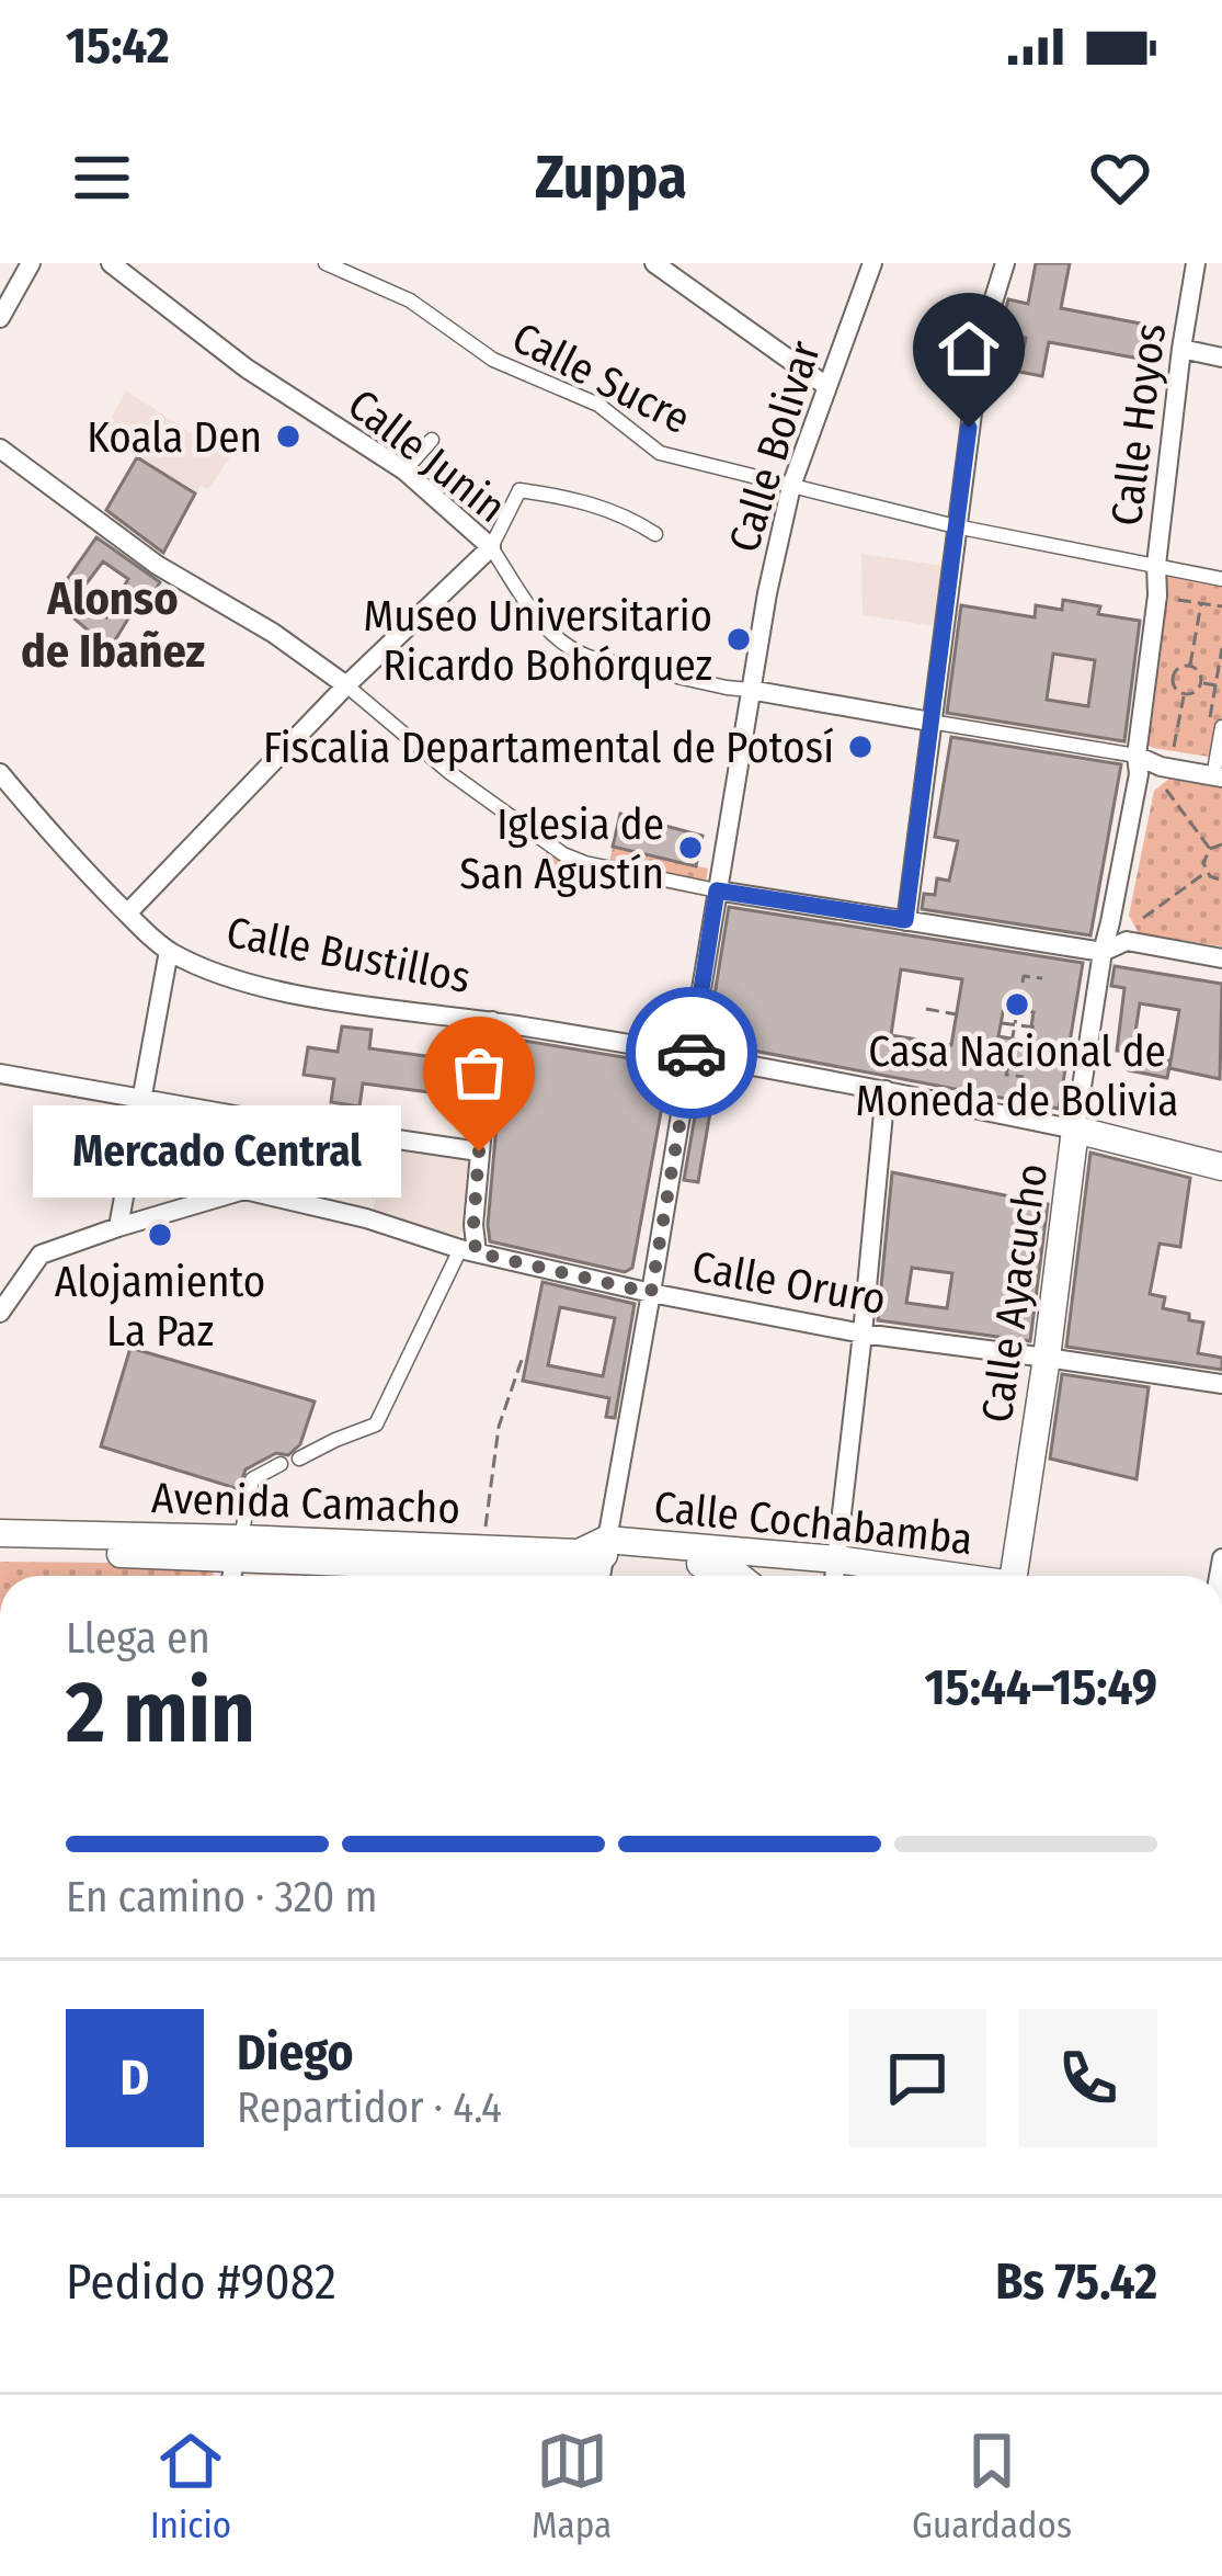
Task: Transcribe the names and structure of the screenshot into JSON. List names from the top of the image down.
{
  "streets": {
    "main road": [
      "Calle Bustillos",
      "Calle Ayacucho",
      "Avenida Camacho",
      "Calle Cochabamba"
    ],
    "street": [
      "Calle Sucre",
      "Calle Hoyos",
      "Calle Bolivar",
      "Calle Junin",
      "Calle Oruro"
    ]
  },
  "crossings": [
    ["Calle Sucre", "Calle Hoyos"],
    ["Calle Sucre", "Calle Bolivar"],
    ["Calle Hoyos", "Calle Ayacucho"],
    ["Calle Bolivar", "Calle Junin"],
    ["Calle Bolivar", "Calle Bustillos"],
    ["Calle Bolivar", "Calle Oruro"],
    ["Calle Bolivar", "Avenida Camacho"],
    ["Calle Bolivar", "Calle Cochabamba"],
    ["Calle Bustillos", "Calle Ayacucho"],
    ["Calle Oruro", "Calle Ayacucho"],
    ["Avenida Camacho", "Calle Cochabamba"]
  ],
  "districts": ["Alonso de Ibañez"],
  "places": [
    "Koala Den",
    "Museo Universitario Ricardo Bohórquez",
    "Fiscalia Departamental de Potosí",
    "Iglesia de San Agustín",
    "Casa Nacional de Moneda de Bolivia",
    "Mercado Central",
    "Alojamiento La Paz"
  ],
  "page": {
    "status": "15:42",
    "header": "Zuppa",
    "bubble": "Mercado Central",
    "heading": ["2 min", "Llega en", "15:44–15:49"],
    "panel": [
      "Diego",
      "Repartidor · 4.4",
      "Pedido #9082",
      "Bs 75.42"
    ],
    "bar": "En camino · 320 m",
    "round": "D",
    "tabs": ["Inicio", "Mapa", "Guardados"]
  }
}
